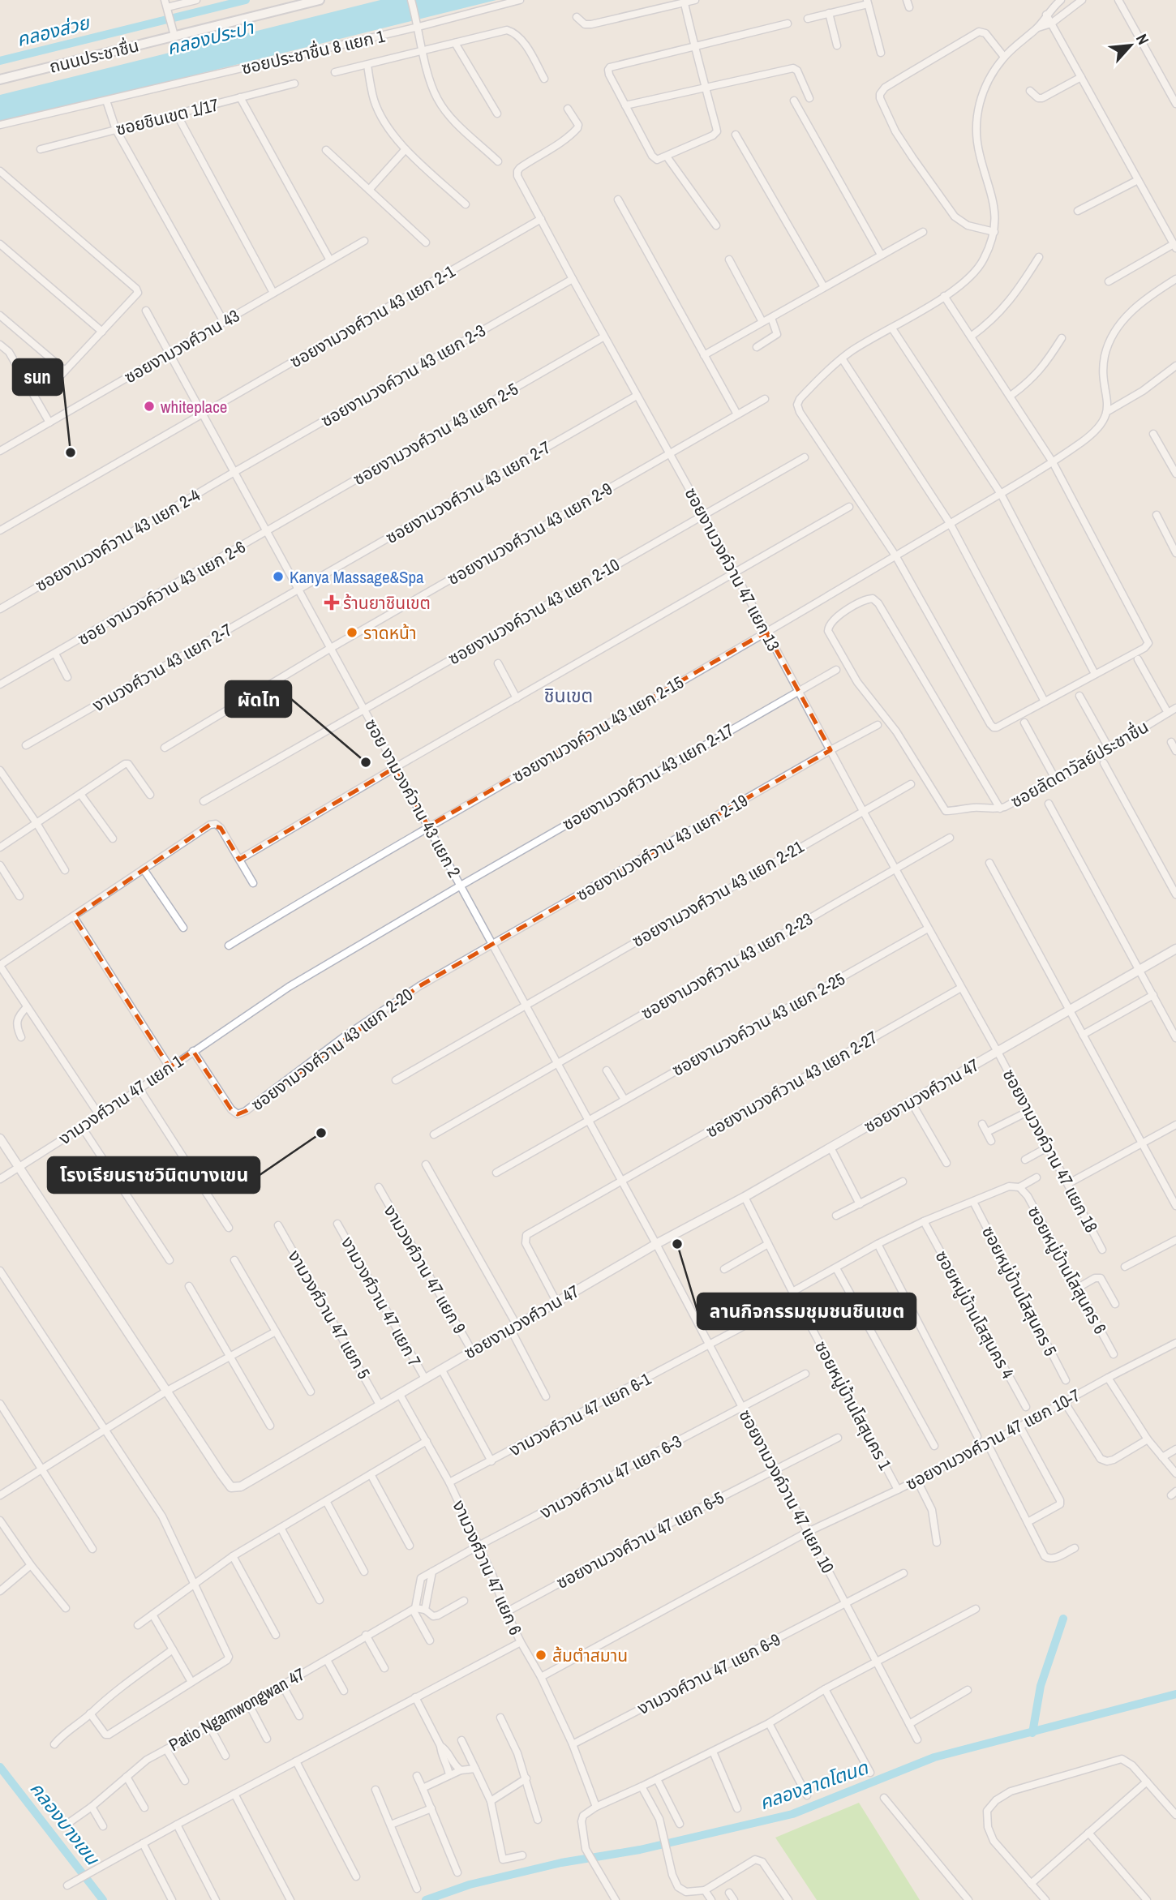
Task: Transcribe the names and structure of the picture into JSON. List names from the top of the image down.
{
  "streets": {
    "main road": ["ถนนประชาชื่น"],
    "street": [
      "ซอยประชาชื่น 8 แยก 1",
      "ซอยชินเขต 1/17",
      "ซอยงามวงศ์วาน 43 แยก 2-1",
      "ซอยงามวงศ์วาน 43",
      "ซอยงามวงค์วาน 43 แยก 2-3",
      "ซอยงามวงศ์วาน 43 แยก 2-5",
      "ซอยงามวงศ์วาน 43 แยก 2-7",
      "ซอยงามวงศ์วาน 43 แยก 2-9",
      "ซอยงามวงค์วาน 43 แยก 2-4",
      "ซอยงามวงค์วาน 47 แยก 13",
      "ซอย งามวงค์วาน 43 แยก 2-6",
      "ซอยงามวงค์วาน 43 แยก 2-10",
      "งามวงศ์วาน 43 แยก 2-7",
      "ซอยงามวงค์วาน 43 แยก 2-15",
      "ซอยลัดดาวัลย์ประชาชื่น",
      "ซอยงามวงศ์วาน 43 แยก 2-17",
      "ซอย งามวงค์วาน 43 แยก 2",
      "ซอยงามวงศ์วาน 43 แยก 2-19",
      "ซอยงามวงศ์วาน 43 แยก 2-21",
      "ซอยงามวงศ์วาน 43 แยก 2-23",
      "ซอยงามวงค์วาน 43 แยก 2-25",
      "ซอยงามวงศ์วาน 43 แยก 2-20",
      "ซอยงามวงศ์วาน 43 แยก 2-27",
      "ซอยงามวงศ์วาน 47",
      "งามวงศ์วาน 47 แยก 1",
      "ซอยงามวงค์วาน 47 แยก 18",
      "งามวงศ์วาน 47 แยก 9",
      "ซอยหมู่บ้านโสสุนคร 6",
      "ซอยหมู่บ้านโสสุนคร 5",
      "งามวงศ์วาน 47 แยก 7",
      "งามวงศ์วาน 47 แยก 5",
      "ซอยหมู่บ้านโสสุนคร 4",
      "ซอยหมู่บ้านโสสุนคร 1",
      "งามวงศ์วาน 47 แยก 6-1",
      "ซอยงามวงศ์วาน 47 แยก 10-7",
      "งามวงศ์วาน 47 แยก 6-3",
      "ซอยงามวงค์วาน 47 แยก 10",
      "ซอยงามวงศ์วาน 47 แยก 6-5",
      "งามวงศ์วาน 47 แยก 6",
      "งามวงศ์วาน 47 แยก 6-9",
      "Patio Ngamwongwan 47"
    ]
  },
  "crossings": [
    ["ซอยงามวงศ์วาน 43 แยก 2-1", "ซอยงามวงค์วาน 47 แยก 13"],
    ["ซอยงามวงศ์วาน 43 แยก 2-1", "ซอย งามวงค์วาน 43 แยก 2"],
    ["ซอยงามวงศ์วาน 43", "ซอย งามวงค์วาน 43 แยก 2"],
    ["ซอยงามวงค์วาน 43 แยก 2-3", "ซอยงามวงค์วาน 43 แยก 2-4"],
    ["ซอยงามวงค์วาน 43 แยก 2-3", "ซอยงามวงค์วาน 47 แยก 13"],
    ["ซอยงามวงค์วาน 43 แยก 2-3", "ซอย งามวงค์วาน 43 แยก 2"],
    ["ซอยงามวงศ์วาน 43 แยก 2-5", "ซอยงามวงค์วาน 47 แยก 13"],
    ["ซอยงามวงศ์วาน 43 แยก 2-5", "ซอย งามวงค์วาน 43 แยก 2-6"],
    ["ซอยงามวงศ์วาน 43 แยก 2-5", "ซอย งามวงค์วาน 43 แยก 2"],
    ["ซอยงามวงศ์วาน 43 แยก 2-7", "ซอยงามวงค์วาน 47 แยก 13"],
    ["ซอยงามวงศ์วาน 43 แยก 2-7", "งามวงศ์วาน 43 แยก 2-7"],
    ["ซอยงามวงศ์วาน 43 แยก 2-7", "ซอย งามวงค์วาน 43 แยก 2"],
    ["ซอยงามวงศ์วาน 43 แยก 2-9", "ซอยงามวงค์วาน 47 แยก 13"],
    ["ซอยงามวงศ์วาน 43 แยก 2-9", "ซอย งามวงค์วาน 43 แยก 2"],
    ["ซอยงามวงค์วาน 43 แยก 2-4", "ซอย งามวงค์วาน 43 แยก 2"],
    ["ซอยงามวงค์วาน 47 แยก 13", "ซอยงามวงค์วาน 43 แยก 2-10"],
    ["ซอยงามวงค์วาน 47 แยก 13", "ซอยงามวงค์วาน 43 แยก 2-15"],
    ["ซอยงามวงค์วาน 47 แยก 13", "ซอยงามวงศ์วาน 43 แยก 2-17"],
    ["ซอยงามวงค์วาน 47 แยก 13", "ซอยงามวงศ์วาน 43 แยก 2-19"],
    ["ซอยงามวงค์วาน 47 แยก 13", "ซอยงามวงศ์วาน 43 แยก 2-21"],
    ["ซอยงามวงค์วาน 47 แยก 13", "ซอยงามวงศ์วาน 43 แยก 2-23"],
    ["ซอยงามวงค์วาน 47 แยก 13", "ซอยงามวงค์วาน 43 แยก 2-25"],
    ["ซอยงามวงค์วาน 47 แยก 13", "ซอยงามวงศ์วาน 43 แยก 2-27"],
    ["ซอยงามวงค์วาน 47 แยก 13", "ซอยงามวงศ์วาน 47"],
    ["ซอยงามวงค์วาน 47 แยก 13", "ซอยงามวงค์วาน 47 แยก 18"],
    ["ซอย งามวงค์วาน 43 แยก 2-6", "ซอย งามวงค์วาน 43 แยก 2"],
    ["ซอยงามวงค์วาน 43 แยก 2-10", "ซอย งามวงค์วาน 43 แยก 2"],
    ["งามวงศ์วาน 43 แยก 2-7", "ซอย งามวงค์วาน 43 แยก 2"],
    ["ซอยงามวงค์วาน 43 แยก 2-15", "ซอย งามวงค์วาน 43 แยก 2"],
    ["ซอยงามวงศ์วาน 43 แยก 2-17", "ซอย งามวงค์วาน 43 แยก 2"],
    ["ซอยงามวงศ์วาน 43 แยก 2-17", "ซอยงามวงศ์วาน 43 แยก 2-20"],
    ["ซอยงามวงศ์วาน 43 แยก 2-17", "งามวงศ์วาน 47 แยก 1"],
    ["ซอย งามวงค์วาน 43 แยก 2", "ซอยงามวงศ์วาน 43 แยก 2-19"],
    ["ซอย งามวงค์วาน 43 แยก 2", "ซอยงามวงศ์วาน 43 แยก 2-21"],
    ["ซอย งามวงค์วาน 43 แยก 2", "ซอยงามวงศ์วาน 43 แยก 2-23"],
    ["ซอย งามวงค์วาน 43 แยก 2", "ซอยงามวงค์วาน 43 แยก 2-25"],
    ["ซอย งามวงค์วาน 43 แยก 2", "ซอยงามวงศ์วาน 43 แยก 2-20"],
    ["ซอย งามวงค์วาน 43 แยก 2", "ซอยงามวงศ์วาน 43 แยก 2-27"],
    ["ซอย งามวงค์วาน 43 แยก 2", "ซอยงามวงศ์วาน 47"],
    ["ซอย งามวงค์วาน 43 แยก 2", "ซอยงามวงค์วาน 47 แยก 10"],
    ["ซอยงามวงศ์วาน 43 แยก 2-19", "ซอยงามวงศ์วาน 43 แยก 2-20"],
    ["ซอยงามวงศ์วาน 43 แยก 2-20", "งามวงศ์วาน 47 แยก 1"],
    ["ซอยงามวงศ์วาน 43 แยก 2-27", "ซอยงามวงศ์วาน 47"],
    ["ซอยงามวงศ์วาน 47", "งามวงศ์วาน 47 แยก 1"],
    ["ซอยงามวงศ์วาน 47", "ซอยงามวงค์วาน 47 แยก 18"],
    ["ซอยงามวงศ์วาน 47", "งามวงศ์วาน 47 แยก 9"],
    ["ซอยงามวงศ์วาน 47", "งามวงศ์วาน 47 แยก 7"],
    ["ซอยงามวงศ์วาน 47", "งามวงศ์วาน 47 แยก 5"],
    ["ซอยงามวงศ์วาน 47", "ซอยหมู่บ้านโสสุนคร 1"],
    ["ซอยงามวงศ์วาน 47", "ซอยงามวงค์วาน 47 แยก 10"],
    ["ซอยงามวงศ์วาน 47", "งามวงศ์วาน 47 แยก 6"],
    ["ซอยหมู่บ้านโสสุนคร 1", "ซอยงามวงศ์วาน 47 แยก 10-7"],
    ["งามวงศ์วาน 47 แยก 6-1", "ซอยงามวงค์วาน 47 แยก 10"],
    ["งามวงศ์วาน 47 แยก 6-1", "งามวงศ์วาน 47 แยก 6"],
    ["ซอยงามวงศ์วาน 47 แยก 10-7", "ซอยงามวงค์วาน 47 แยก 10"],
    ["ซอยงามวงศ์วาน 47 แยก 10-7", "งามวงศ์วาน 47 แยก 6"],
    ["งามวงศ์วาน 47 แยก 6-3", "ซอยงามวงค์วาน 47 แยก 10"],
    ["งามวงศ์วาน 47 แยก 6-3", "งามวงศ์วาน 47 แยก 6"],
    ["ซอยงามวงค์วาน 47 แยก 10", "ซอยงามวงศ์วาน 47 แยก 6-5"],
    ["ซอยงามวงค์วาน 47 แยก 10", "งามวงศ์วาน 47 แยก 6-9"],
    ["ซอยงามวงศ์วาน 47 แยก 6-5", "งามวงศ์วาน 47 แยก 6"],
    ["งามวงศ์วาน 47 แยก 6", "งามวงศ์วาน 47 แยก 6-9"]
  ],
  "districts": ["ชินเขต"],
  "water": [
    "คลองส่วย",
    "คลองประปา",
    "คลองลาดโตนด",
    "คลองบางเขน"
  ],
  "places": {
    "other": [
      "whiteplace",
      "sun",
      "Kanya Massage&Spa",
      "ราดหน้า",
      "ผัดไท",
      "โรงเรียนราชวินิตบางเขน",
      "ลานกิจกรรมชุมชนชินเขต",
      "ส้มตำสมาน"
    ],
    "health": ["ร้านยาชินเขต"]
  },
  "north": "top right"
}
